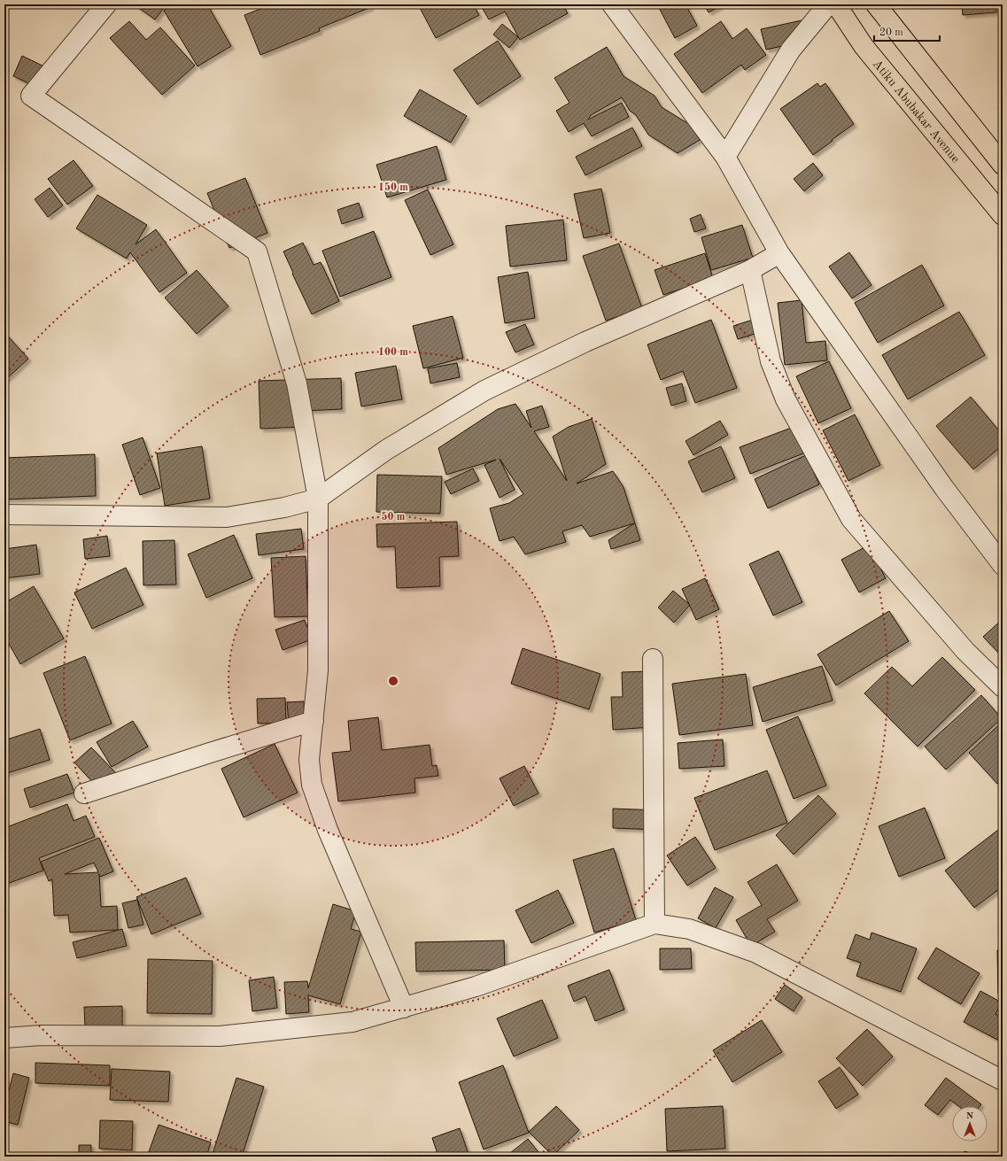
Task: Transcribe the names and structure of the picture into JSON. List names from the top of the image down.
{
  "streets": {
    "main road": ["Atiku Abubakar Avenue"]
  },
  "scale_bar": "20 m",
  "north": "top",
  "rings": ["150 m", "100 m", "50 m"]
}
